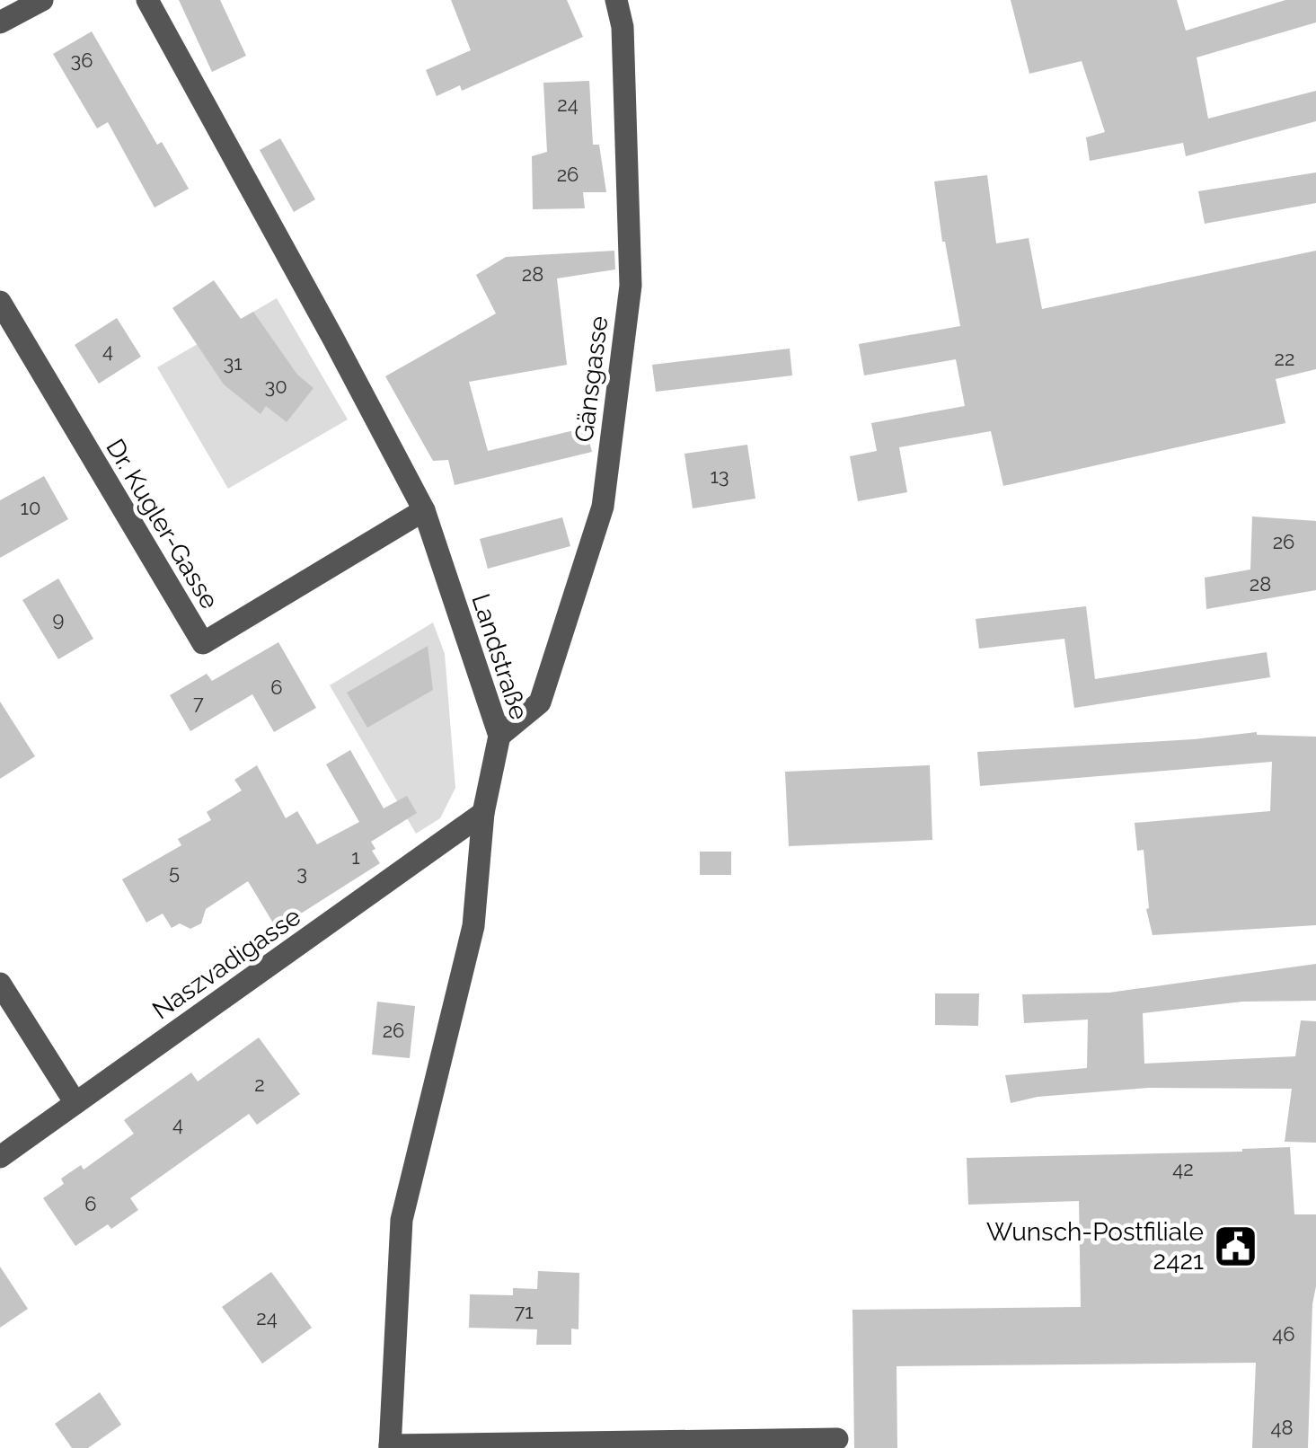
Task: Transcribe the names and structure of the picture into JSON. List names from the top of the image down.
{
  "streets": {
    "street": [
      "Gänsgasse",
      "Dr. Kugler-Gasse",
      "Landstraße",
      "Naszvadigasse"
    ]
  },
  "crossings": [
    ["Gänsgasse", "Landstraße"],
    ["Dr. Kugler-Gasse", "Landstraße"],
    ["Landstraße", "Naszvadigasse"]
  ],
  "places": {
    "public building": ["Wunsch-Postfiliale 2421"]
  },
  "house_numbers": [
    "36",
    "24",
    "26",
    "28",
    "4",
    "22",
    "31",
    "30",
    "13",
    "10",
    "26",
    "28",
    "9",
    "6",
    "7",
    "1",
    "5",
    "3",
    "26",
    "2",
    "4",
    "42",
    "6",
    "71",
    "24",
    "46",
    "48"
  ]
}
